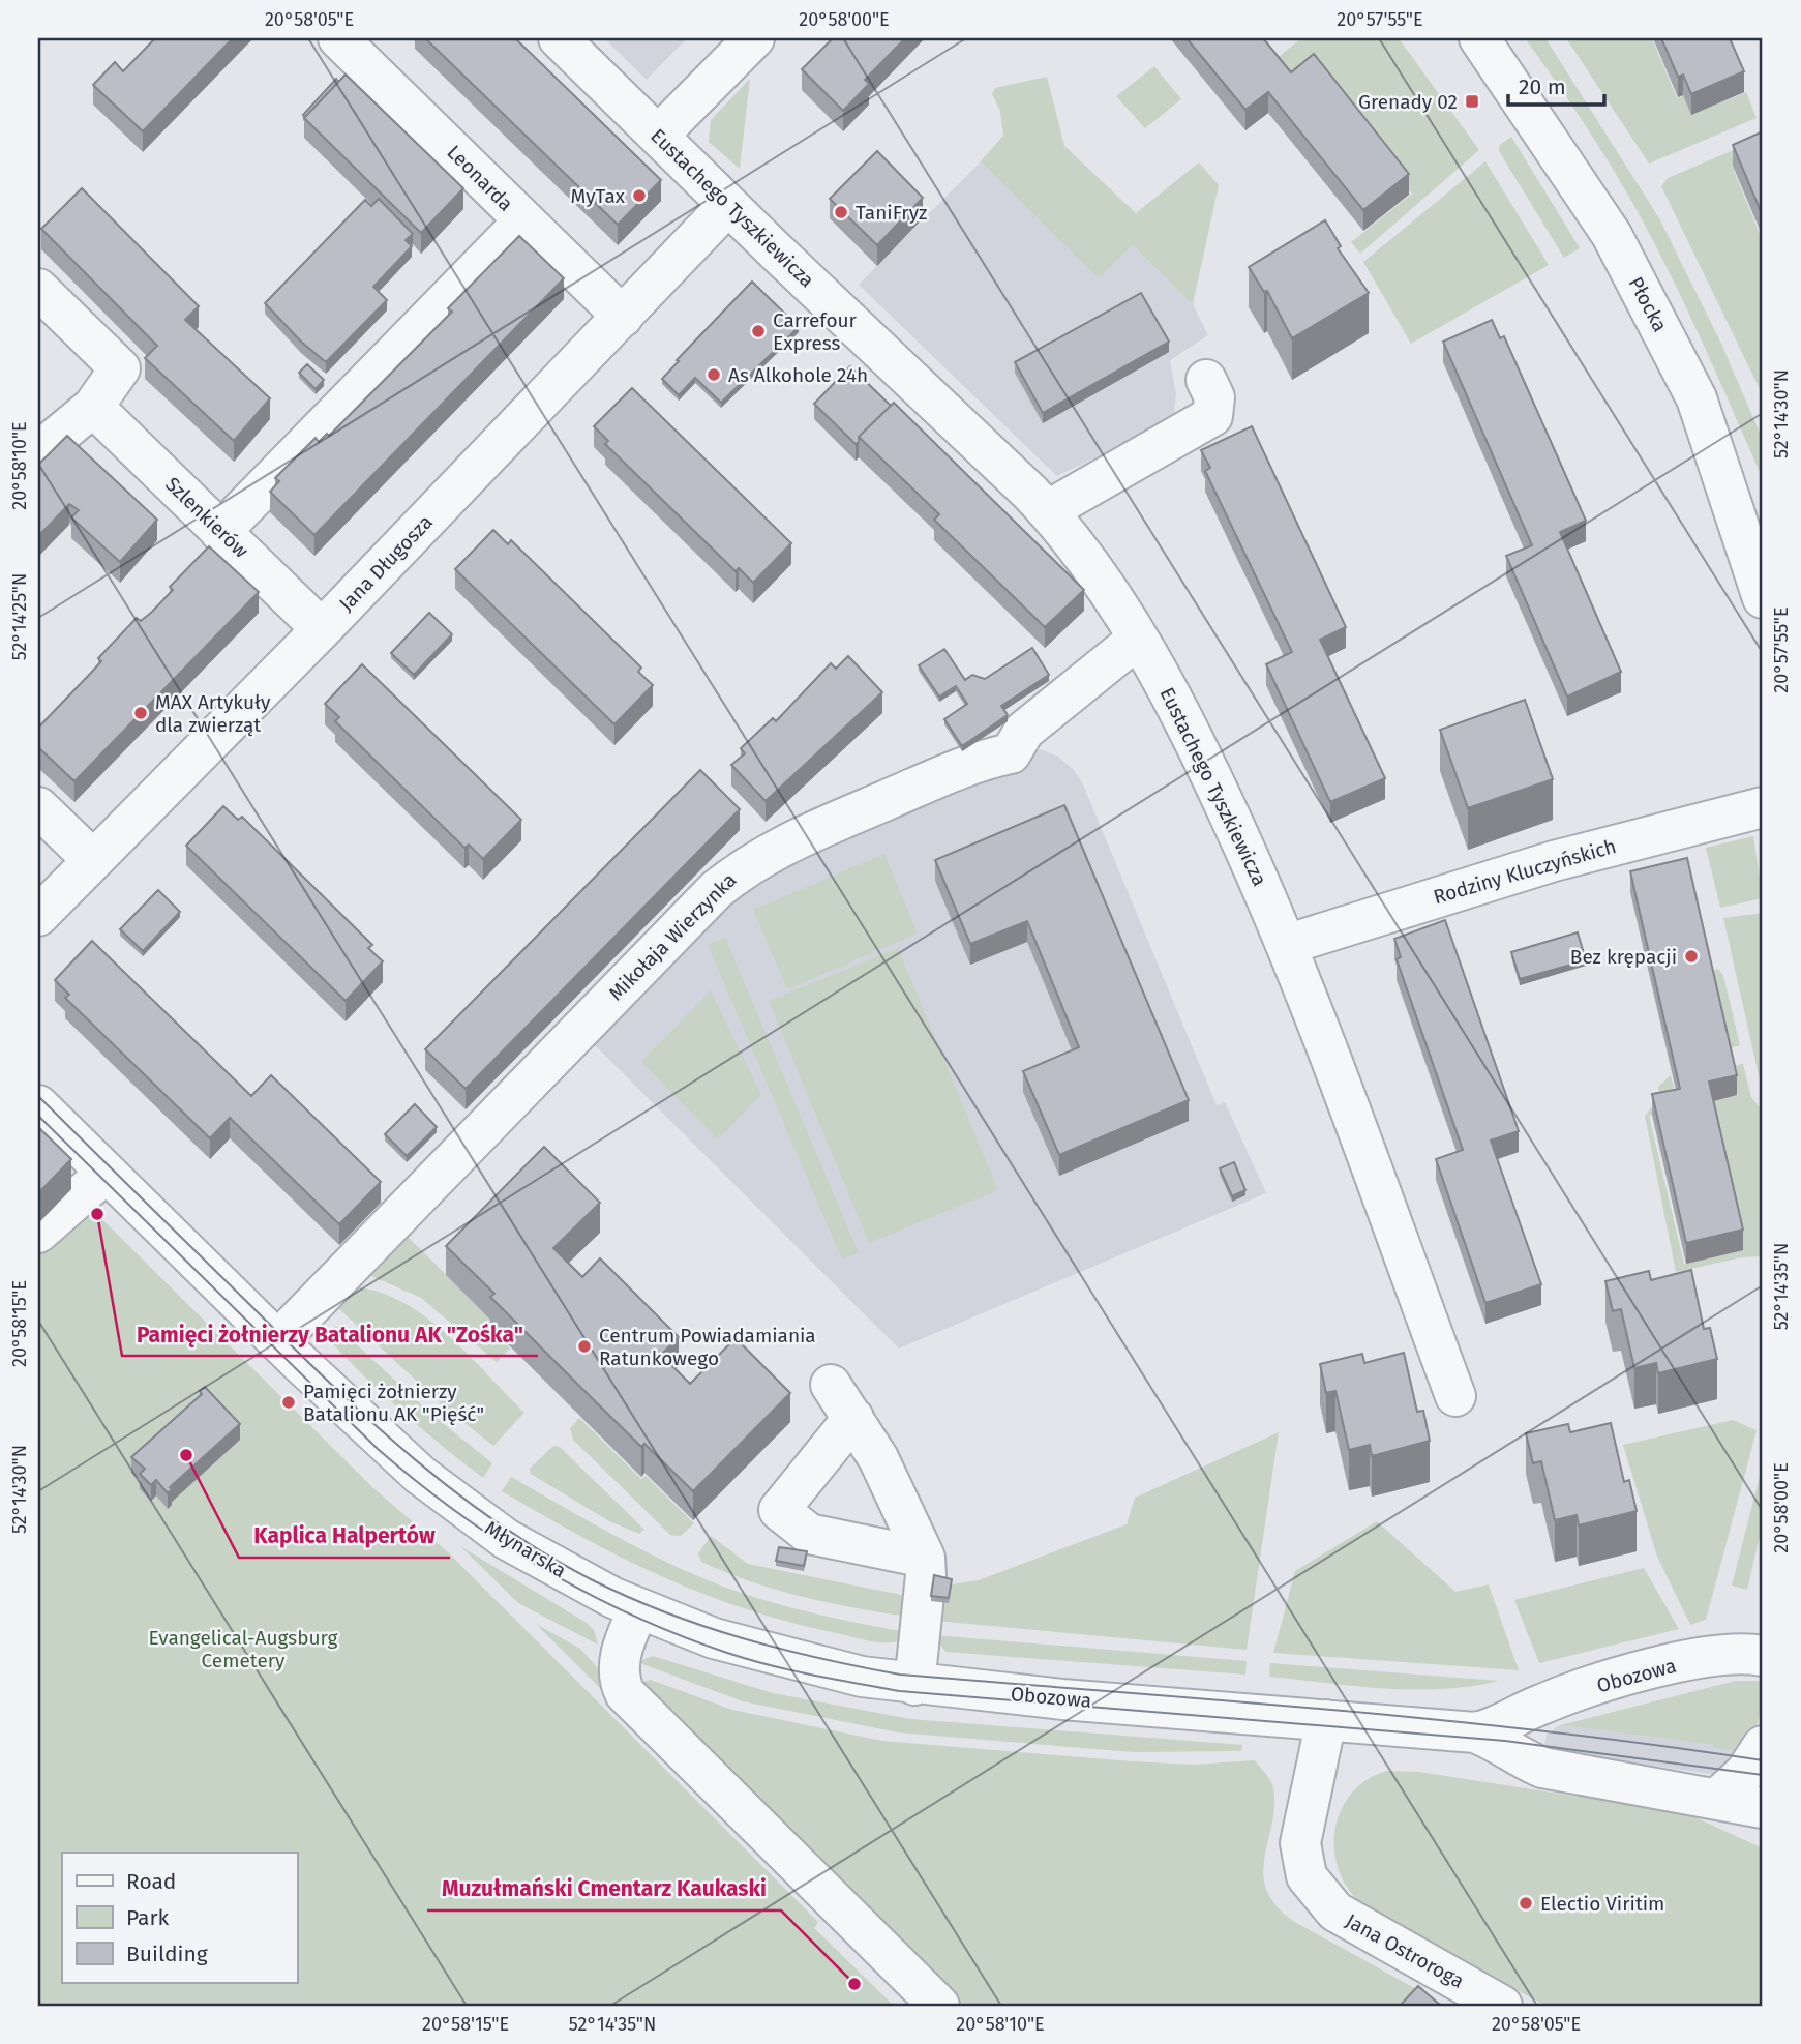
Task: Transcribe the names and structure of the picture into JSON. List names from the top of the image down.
{
  "streets": {
    "street": [
      "Leonarda",
      "Eustachego Tyszkiewicza",
      "Płocka",
      "Szlenkierów",
      "Jana Długosza",
      "Rodziny Kluczyńskich",
      "Mikołaja Wierzynka",
      "Młynarska",
      "Obozowa",
      "Jana Ostroroga"
    ]
  },
  "crossings": [
    ["Leonarda", "Jana Długosza"],
    ["Eustachego Tyszkiewicza", "Jana Długosza"],
    ["Eustachego Tyszkiewicza", "Rodziny Kluczyńskich"],
    ["Eustachego Tyszkiewicza", "Mikołaja Wierzynka"],
    ["Szlenkierów", "Jana Długosza"],
    ["Mikołaja Wierzynka", "Młynarska"],
    ["Młynarska", "Obozowa"],
    ["Obozowa", "Jana Ostroroga"]
  ],
  "parks": ["Evangelical-Augsburg Cemetery"],
  "places": {
    "transit": ["Grenady 02"],
    "other": [
      "MyTax",
      "TaniFryz",
      "Carrefour Express",
      "As Alkohole 24h",
      "MAX Artykuły dla zwierząt",
      "Bez krępacji",
      "Pamięci żołnierzy Batalionu AK \"Zośka\"",
      "Centrum Powiadamiania Ratunkowego",
      "Pamięci żołnierzy Batalionu AK \"Pięść\"",
      "Kaplica Halpertów",
      "Electio Viritim",
      "Muzułmański Cmentarz Kaukaski"
    ]
  },
  "legend": ["Road", "Park", "Building"],
  "scale_bar": "20 m",
  "coordinates": [
    "20°58'05\"E",
    "20°58'00\"E",
    "20°57'55\"E",
    "52°14'30\"N",
    "20°58'10\"E",
    "52°14'25\"N",
    "52°14'35\"N",
    "20°58'15\"E"
  ]
}
